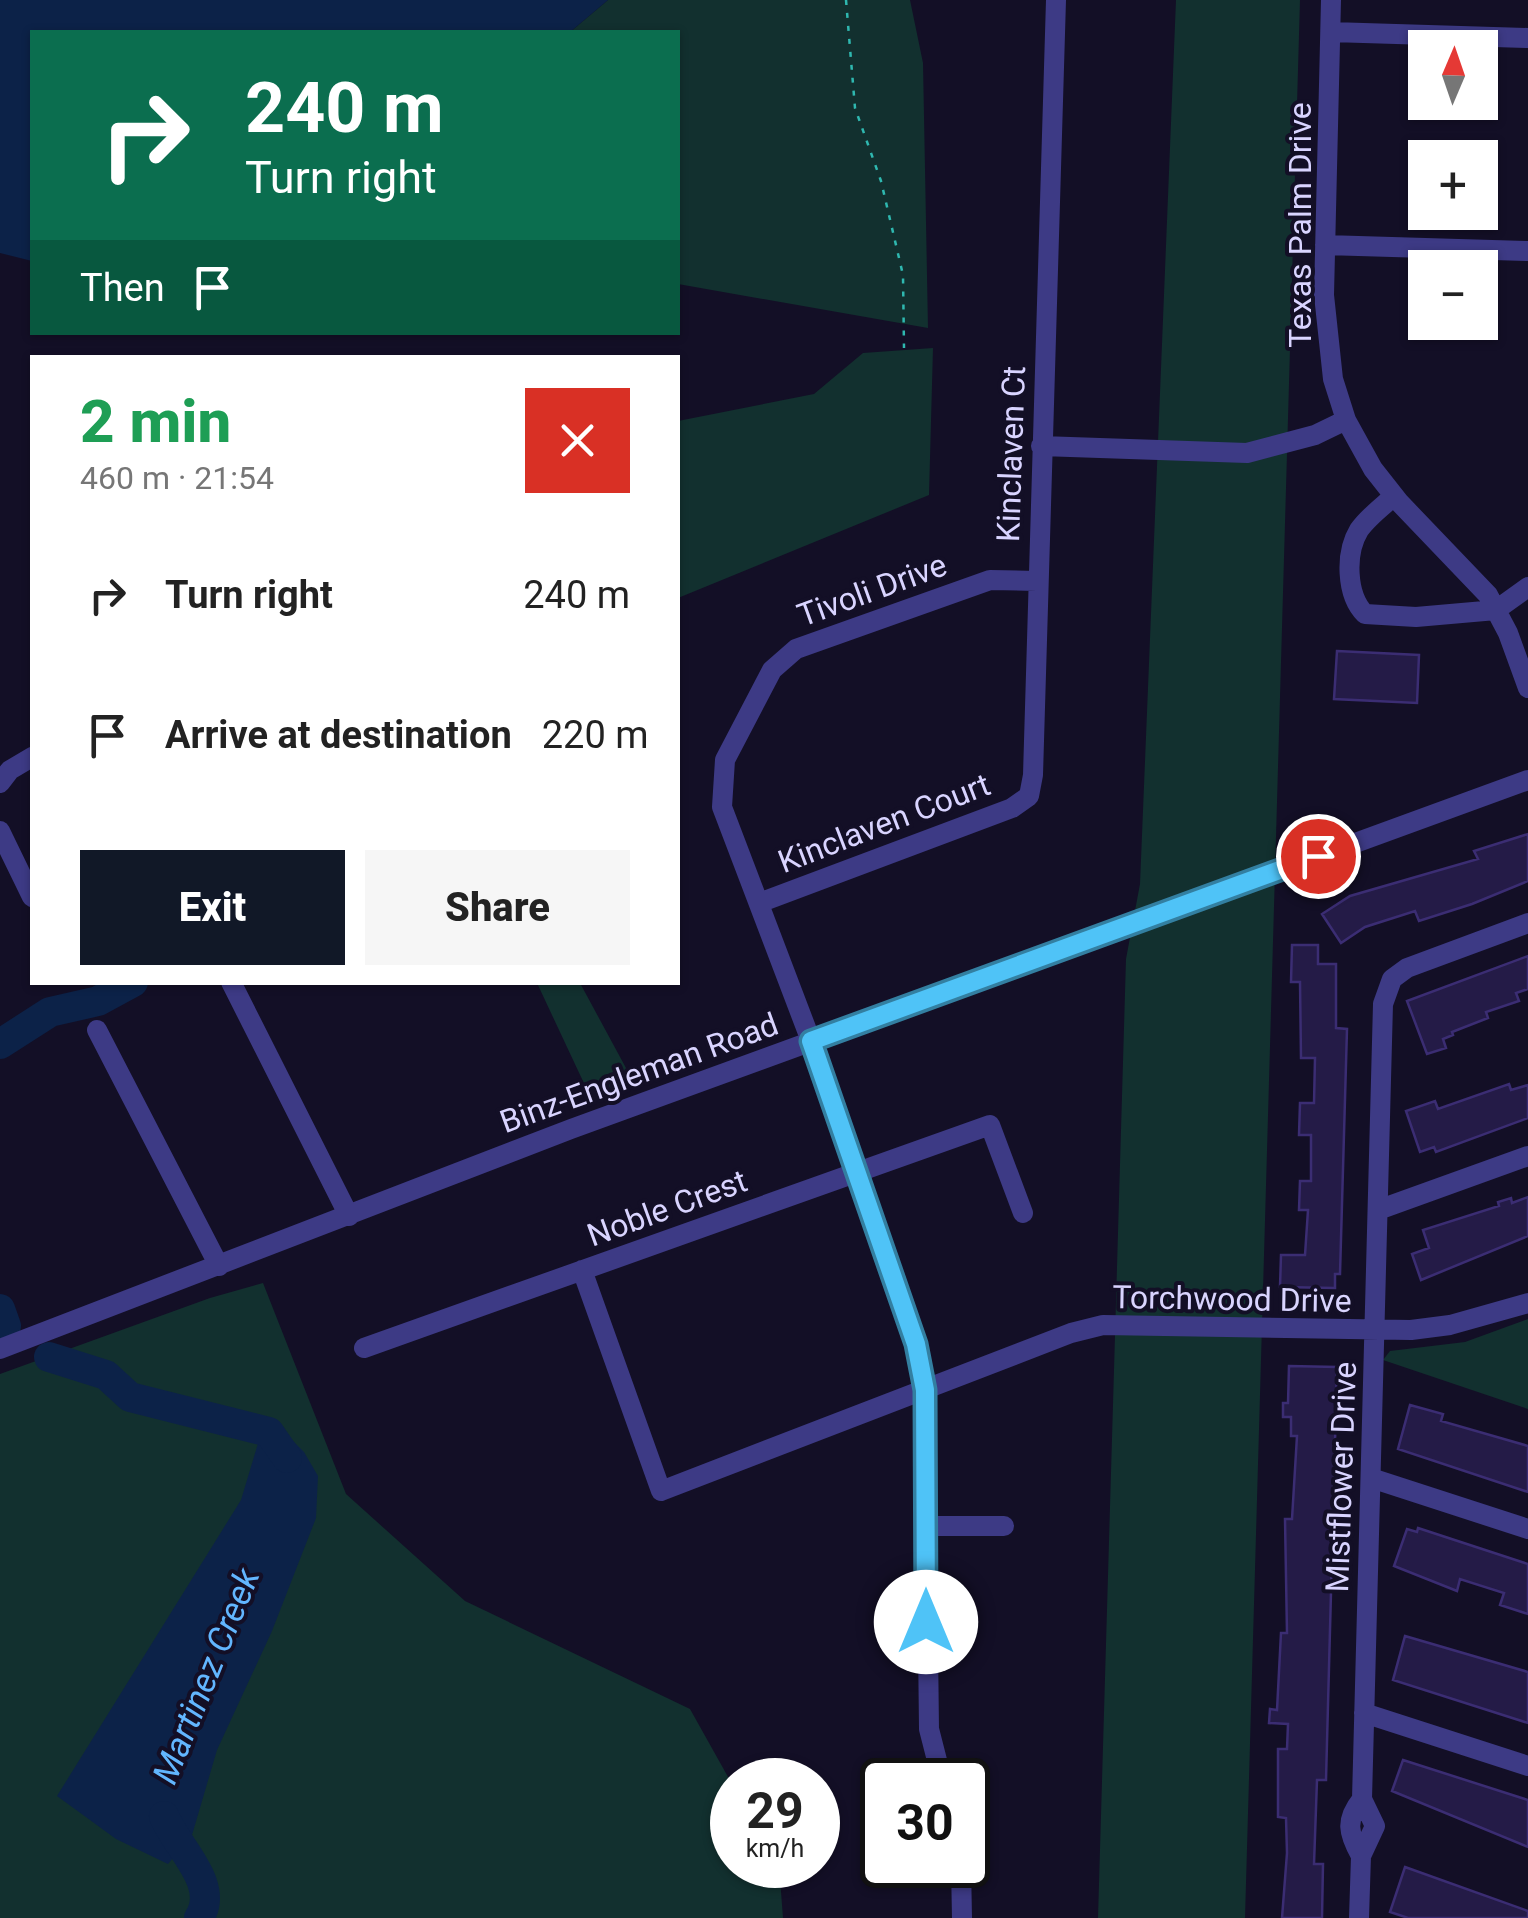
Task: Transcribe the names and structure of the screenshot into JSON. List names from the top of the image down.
{
  "streets": {
    "street": [
      "Texas Palm Drive",
      "Kinclaven Ct",
      "Tivoli Drive",
      "Kinclaven Court",
      "Binz-Engleman Road",
      "Noble Crest",
      "Torchwood Drive",
      "Mistflower Drive"
    ]
  },
  "crossings": [
    ["Kinclaven Ct", "Tivoli Drive"],
    ["Kinclaven Ct", "Kinclaven Court"],
    ["Tivoli Drive", "Kinclaven Court"],
    ["Tivoli Drive", "Binz-Engleman Road"],
    ["Tivoli Drive", "Noble Crest"],
    ["Tivoli Drive", "Torchwood Drive"],
    ["Noble Crest", "Torchwood Drive"],
    ["Torchwood Drive", "Mistflower Drive"]
  ],
  "water": ["Martinez Creek"],
  "north": "top",
  "page": {
    "map_buttons": ["+", "−"],
    "turn": ["240 m", "Turn right"],
    "then": "Then",
    "heading": ["2 min", "460 m · 21:54"],
    "list": [
      {
        "name": "Turn right",
        "value": "240 m"
      },
      {
        "name": "Arrive at destination",
        "value": "220 m"
      }
    ],
    "buttons": ["Exit", "Share"],
    "speed": "29 km/h",
    "limit": "30"
  }
}
